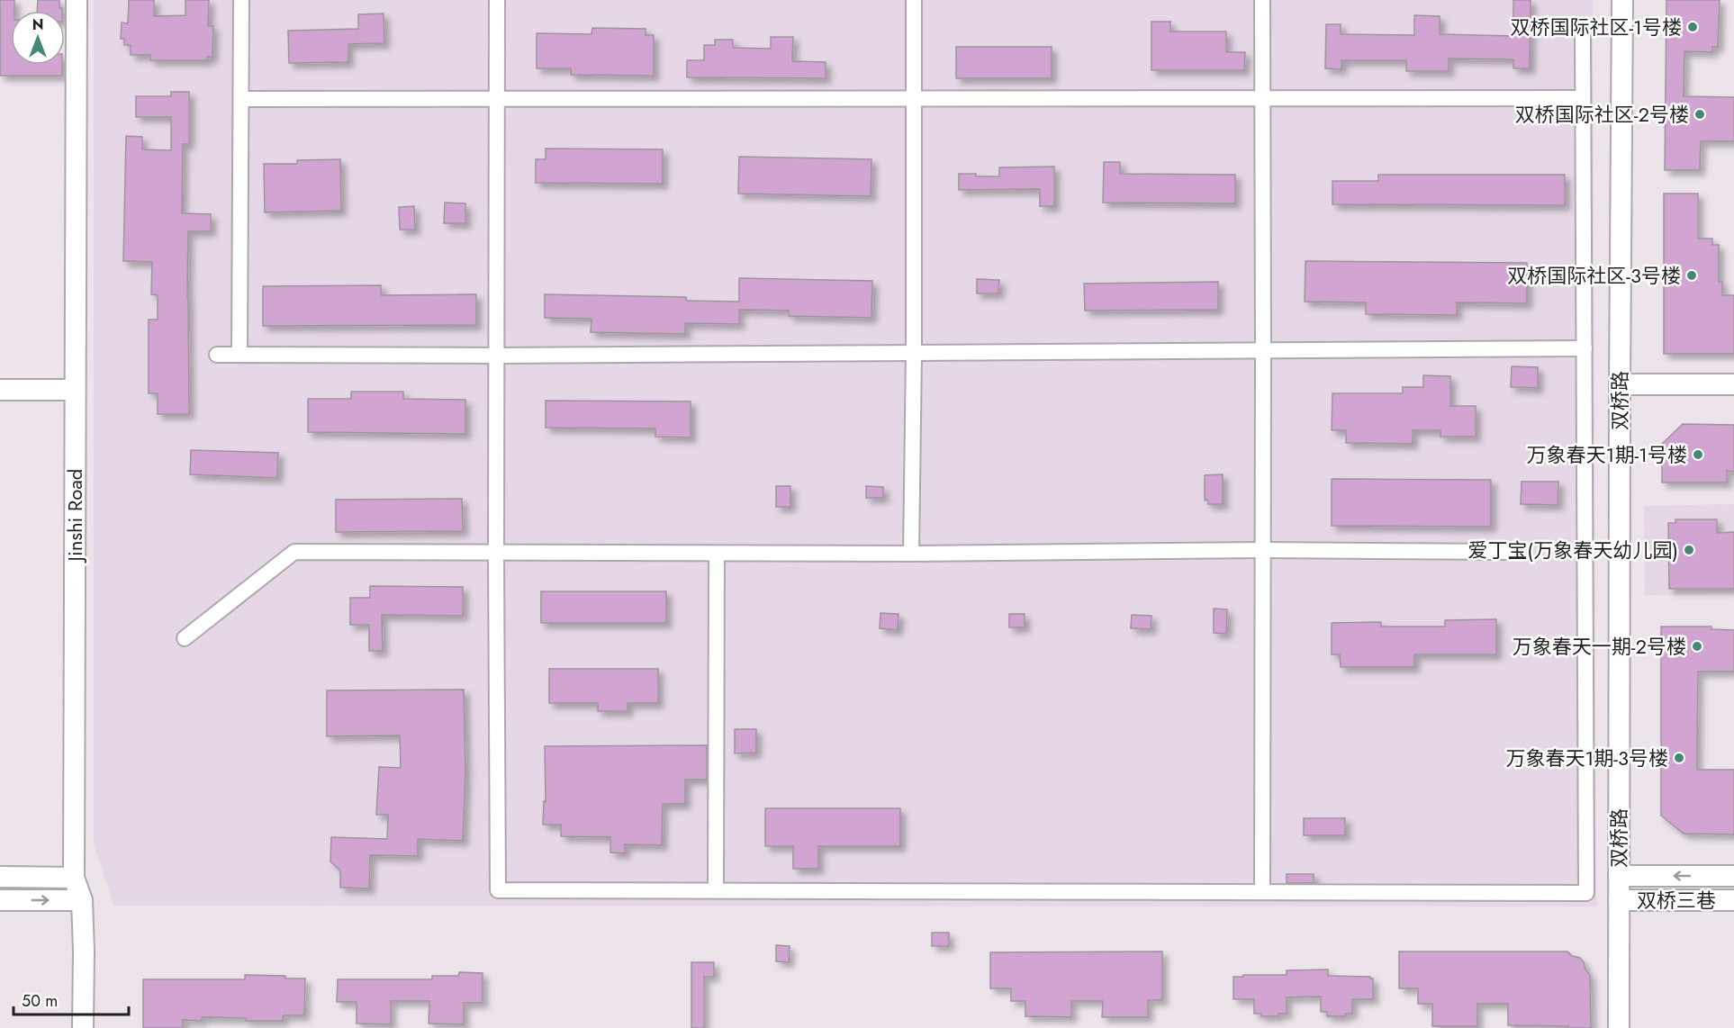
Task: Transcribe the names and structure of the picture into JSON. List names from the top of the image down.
{
  "streets": {
    "street": ["双桥路", "Jinshi Road", "双桥三巷"]
  },
  "crossings": [
    ["双桥路", "双桥三巷"]
  ],
  "places": [
    "双桥国际社区-1号楼",
    "双桥国际社区-2号楼",
    "双桥国际社区-3号楼",
    "万象春天1期-1号楼",
    "爱丁宝(万象春天幼儿园)",
    "万象春天一期-2号楼",
    "万象春天1期-3号楼"
  ],
  "scale_bar": "50 m",
  "north": "top"
}
